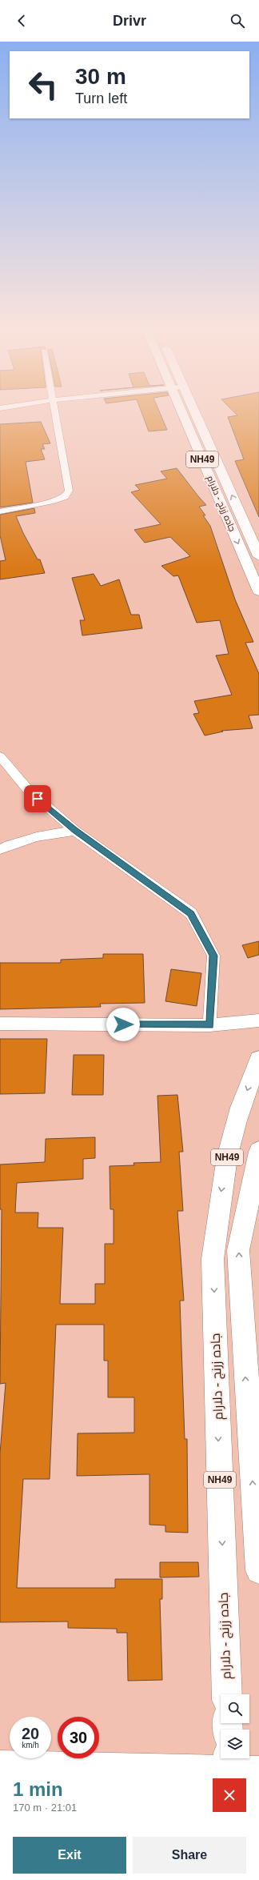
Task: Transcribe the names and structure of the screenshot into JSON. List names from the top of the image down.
{
  "streets": {
    "highway": ["NH49", "جاده زرنج - دلارام"]
  },
  "page": {
    "header": "Drivr",
    "turn": ["30 m", "Turn left"],
    "speed": "20 km/h",
    "limit": "30",
    "heading": ["1 min", "170 m · 21:01"],
    "buttons": ["Exit", "Share"]
  }
}
